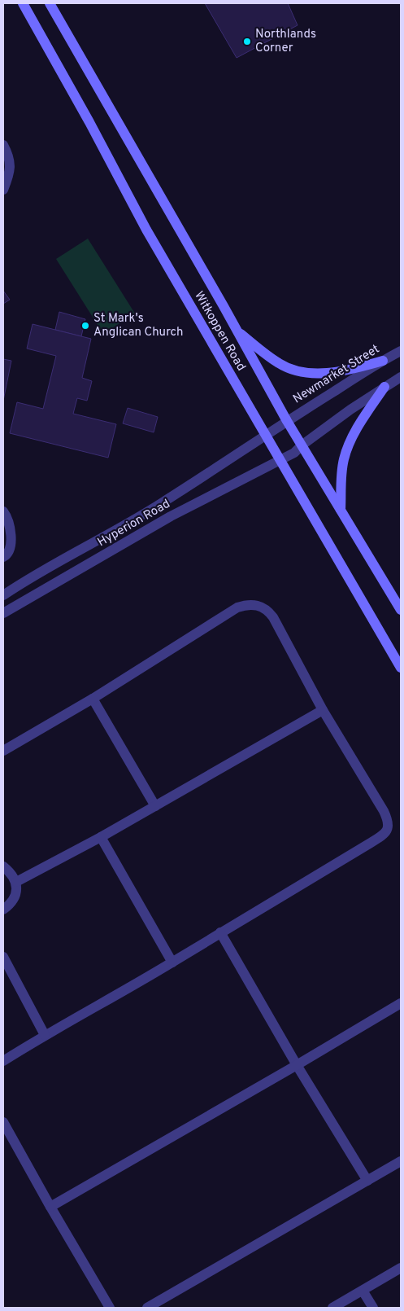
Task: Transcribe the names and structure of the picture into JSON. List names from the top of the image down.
{
  "streets": {
    "main road": ["Witkoppen Road"],
    "street": ["Newmarket Street", "Hyperion Road"]
  },
  "crossings": [
    ["Witkoppen Road", "Newmarket Street"],
    ["Witkoppen Road", "Hyperion Road"],
    ["Newmarket Street", "Hyperion Road"]
  ],
  "places": ["Northlands Corner", "St Mark's Anglican Church"]
}
